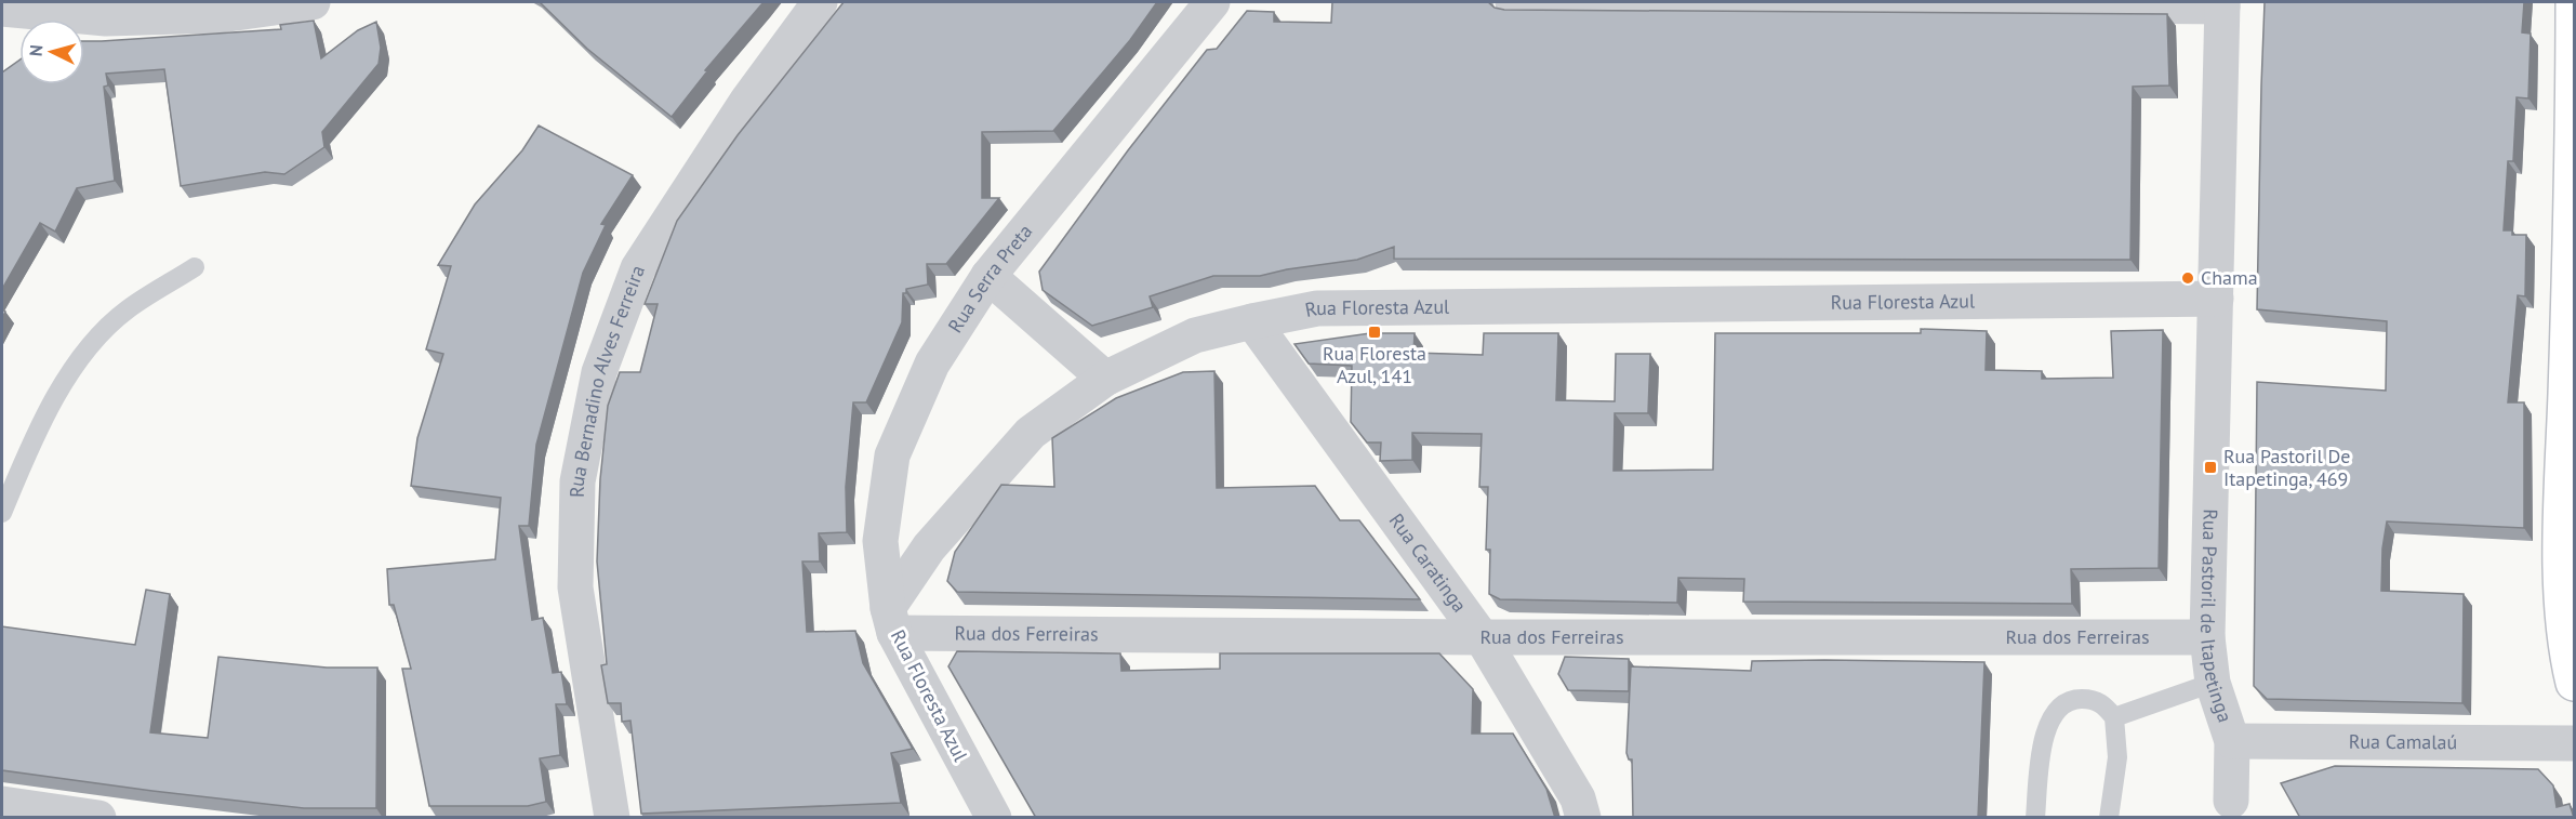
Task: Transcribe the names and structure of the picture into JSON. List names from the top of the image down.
{
  "streets": {
    "street": [
      "Rua Serra Preta",
      "Rua Floresta Azul",
      "Rua Bernadino Alves Ferreira",
      "Rua Caratinga",
      "Rua Pastoril de Itapetinga",
      "Rua dos Ferreiras",
      "Rua Camalaú"
    ]
  },
  "crossings": [
    ["Rua Serra Preta", "Rua Floresta Azul"],
    ["Rua Serra Preta", "Rua dos Ferreiras"],
    ["Rua Floresta Azul", "Rua Caratinga"],
    ["Rua Floresta Azul", "Rua Pastoril de Itapetinga"],
    ["Rua Floresta Azul", "Rua dos Ferreiras"],
    ["Rua Caratinga", "Rua dos Ferreiras"],
    ["Rua Pastoril de Itapetinga", "Rua dos Ferreiras"],
    ["Rua Pastoril de Itapetinga", "Rua Camalaú"]
  ],
  "places": {
    "other": ["Chama"],
    "transit": ["Rua Floresta Azul, 141", "Rua Pastoril De Itapetinga, 469"]
  },
  "north": "left"
}
